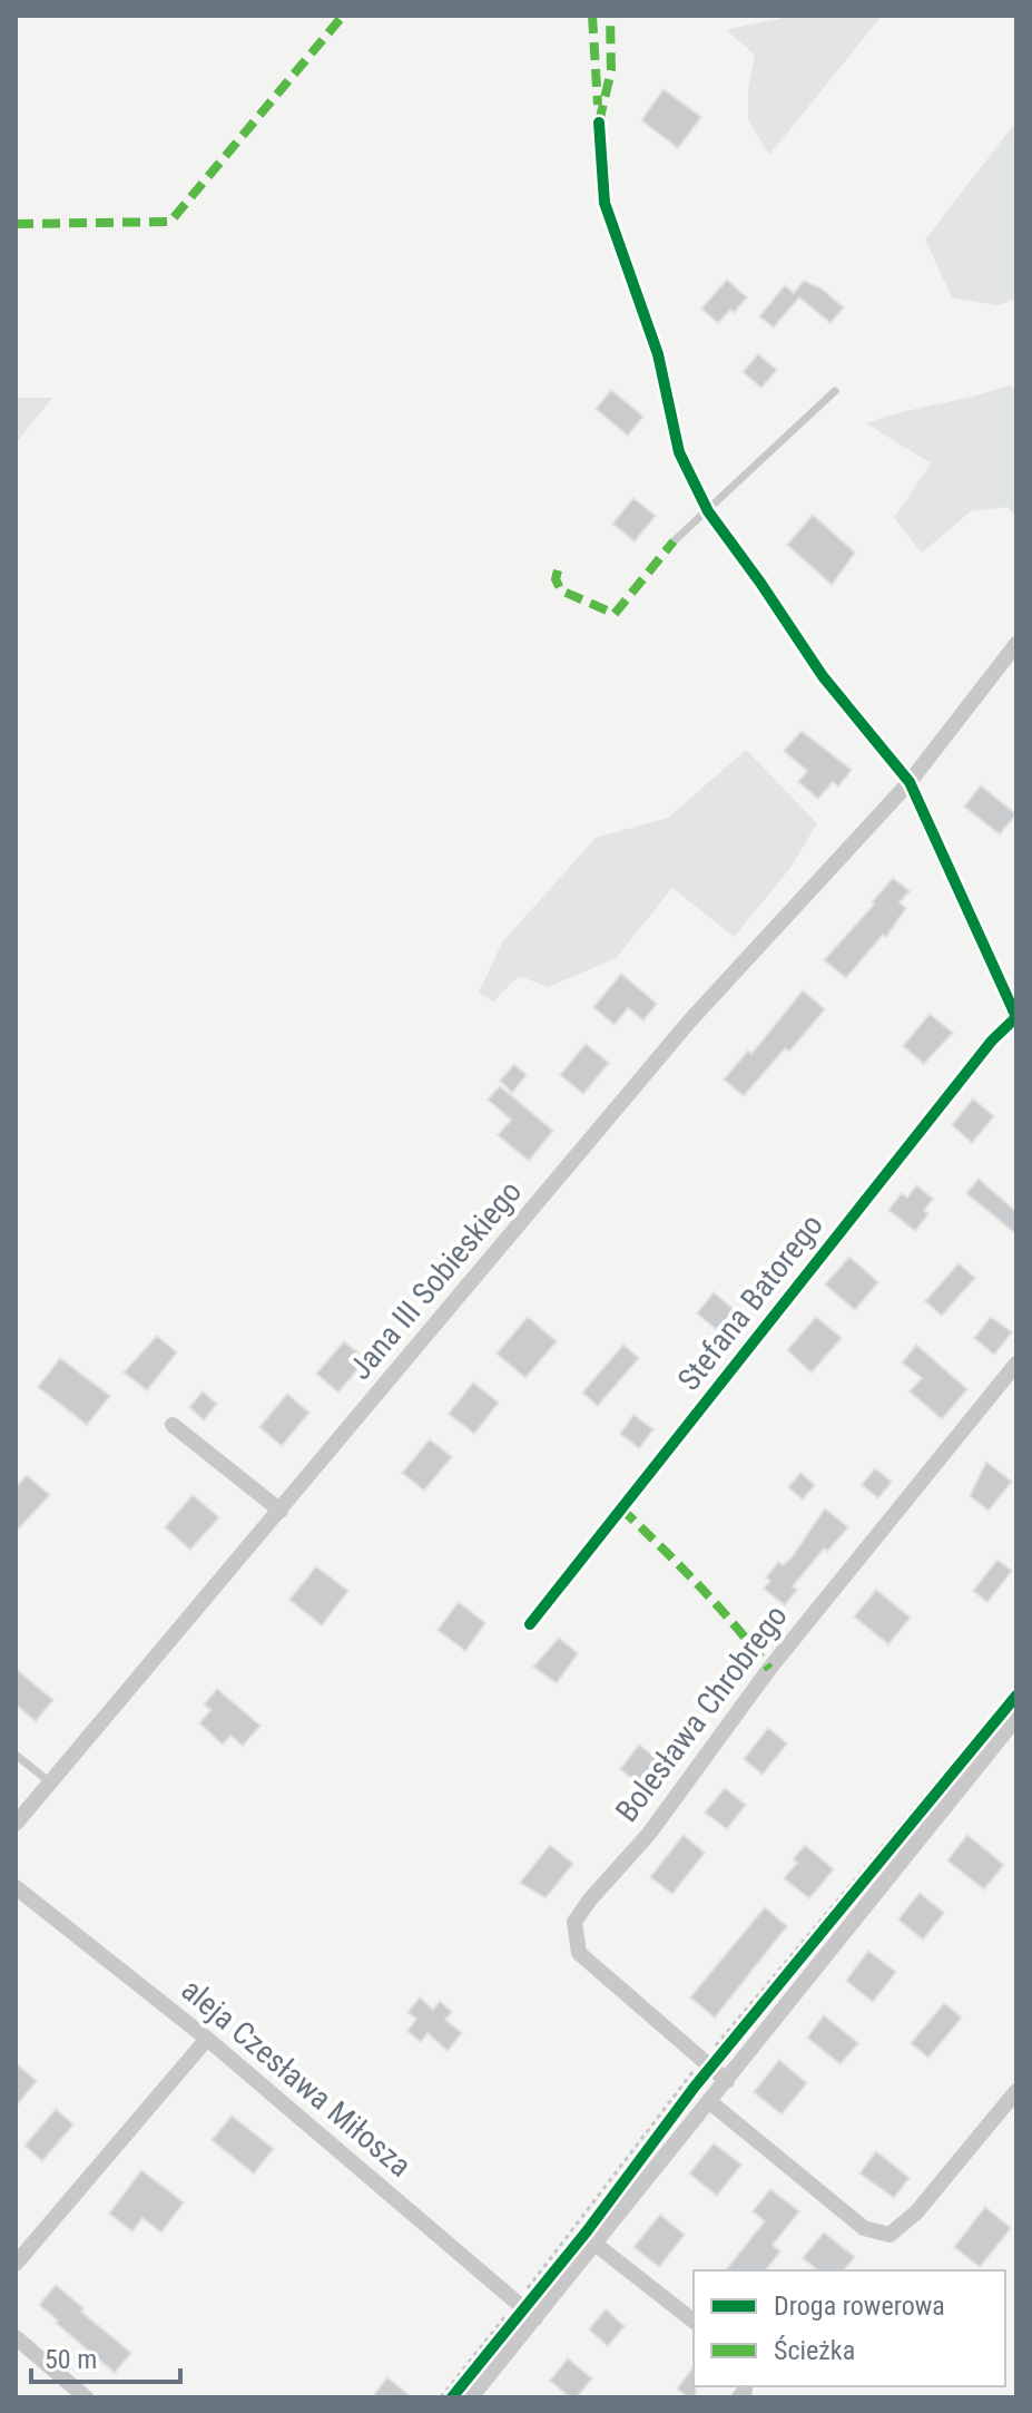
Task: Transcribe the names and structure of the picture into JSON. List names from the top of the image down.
{
  "streets": {
    "street": [
      "Jana III Sobieskiego",
      "Stefana Batorego",
      "Bolesława Chrobrego",
      "aleja Czesława Miłosza"
    ]
  },
  "legend": ["Droga rowerowa", "Ścieżka"],
  "scale_bar": "50 m"
}
